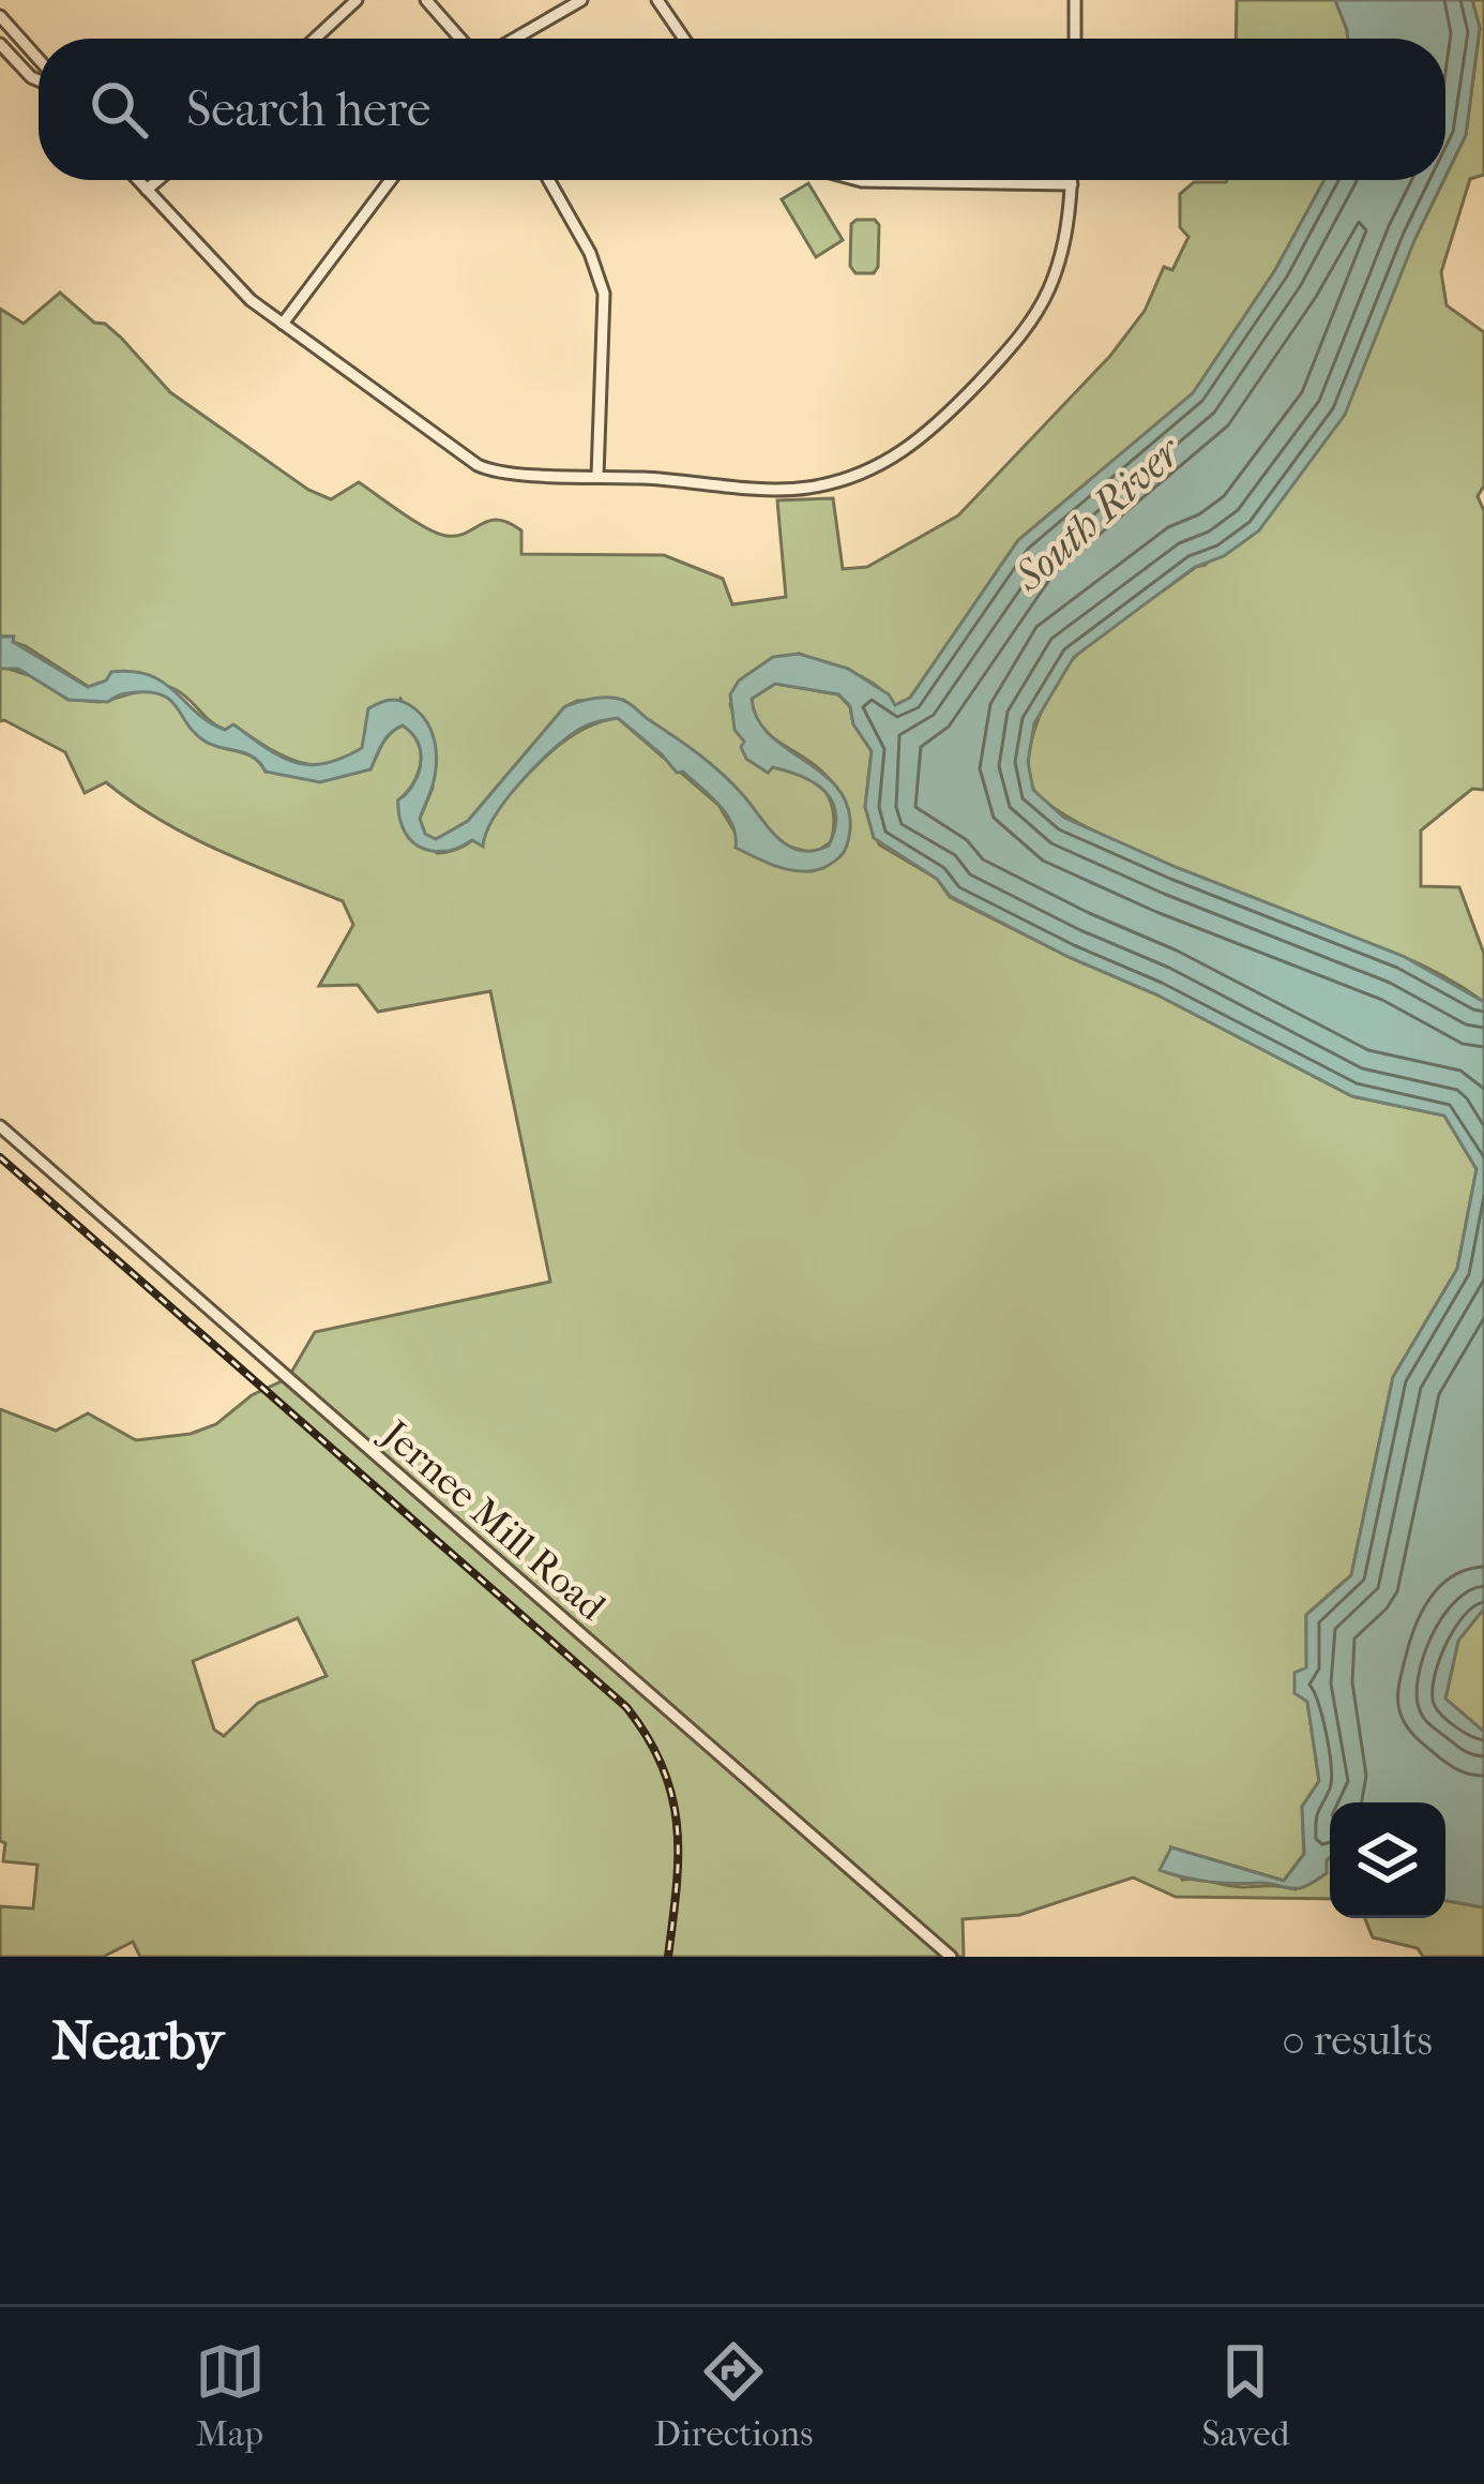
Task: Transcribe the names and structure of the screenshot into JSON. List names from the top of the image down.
{
  "streets": {
    "street": ["Jernee Mill Road"]
  },
  "water": ["South River"],
  "page": {
    "search": "Search here",
    "heading": ["Nearby", "0 results"],
    "nav": ["Map", "Directions", "Saved"]
  }
}
